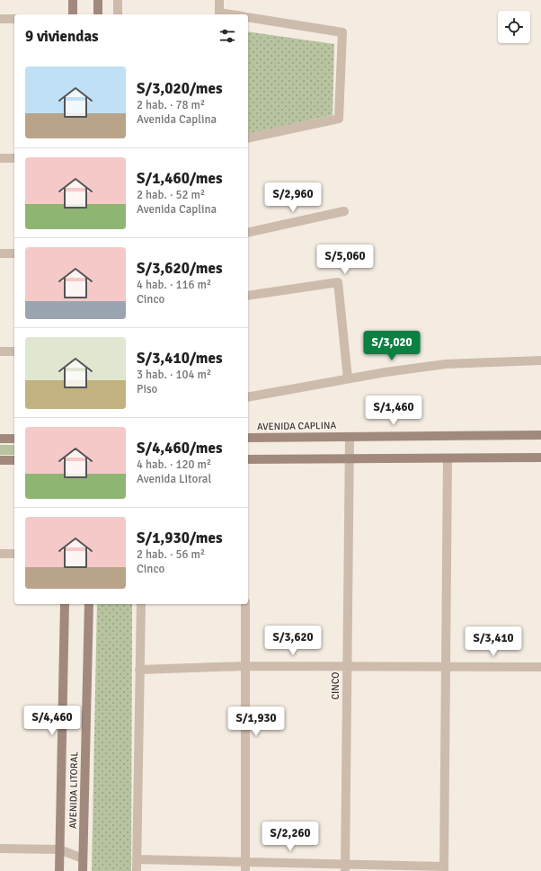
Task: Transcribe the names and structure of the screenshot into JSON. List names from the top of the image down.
{
  "streets": {
    "main road": ["AVENIDA CAPLINA", "AVENIDA LITORAL"],
    "street": ["CINCO"]
  },
  "crossings": [
    ["AVENIDA CAPLINA", "CINCO"]
  ],
  "page": {
    "heading": "9 viviendas",
    "list": [
      {
        "name": "S/3,020/mes",
        "note": "2 hab. · 78 m² · Avenida Caplina"
      },
      {
        "name": "S/1,460/mes",
        "note": "2 hab. · 52 m² · Avenida Caplina"
      },
      {
        "name": "S/3,620/mes",
        "note": "4 hab. · 116 m² · Cinco"
      },
      {
        "name": "S/3,410/mes",
        "note": "3 hab. · 104 m² · Piso"
      },
      {
        "name": "S/4,460/mes",
        "note": "4 hab. · 120 m² · Avenida Litoral"
      },
      {
        "name": "S/1,930/mes",
        "note": "2 hab. · 56 m² · Cinco"
      }
    ],
    "price": [
      "S/2,960",
      "S/5,060",
      "S/3,020",
      "S/1,460",
      "S/3,620",
      "S/3,410",
      "S/4,460",
      "S/1,930",
      "S/2,260"
    ]
  }
}
